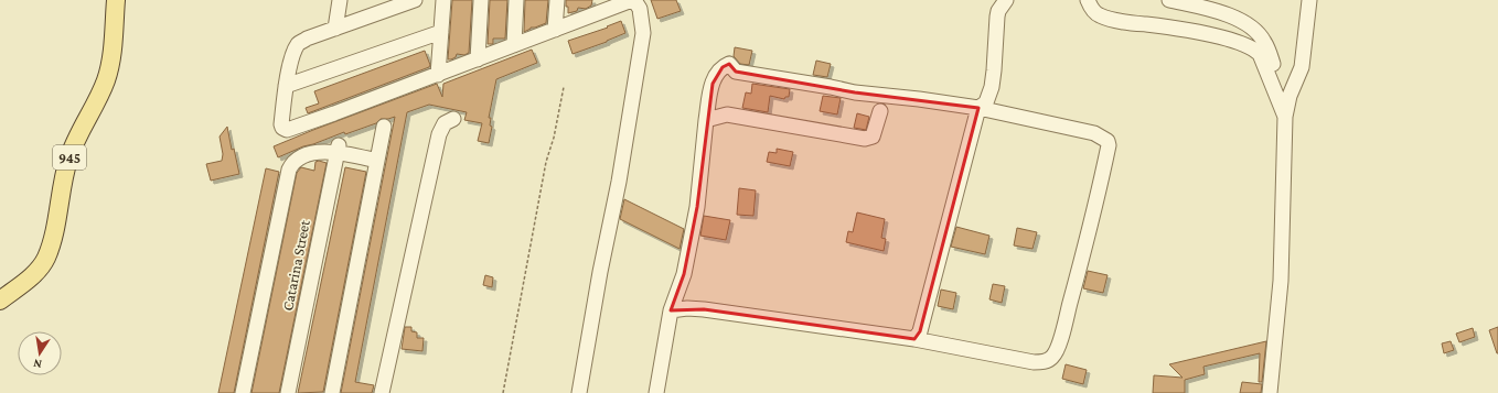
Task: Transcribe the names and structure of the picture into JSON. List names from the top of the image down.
{
  "streets": {
    "main road": ["945"],
    "street": ["Catarina Street"]
  },
  "north": "bottom"
}
